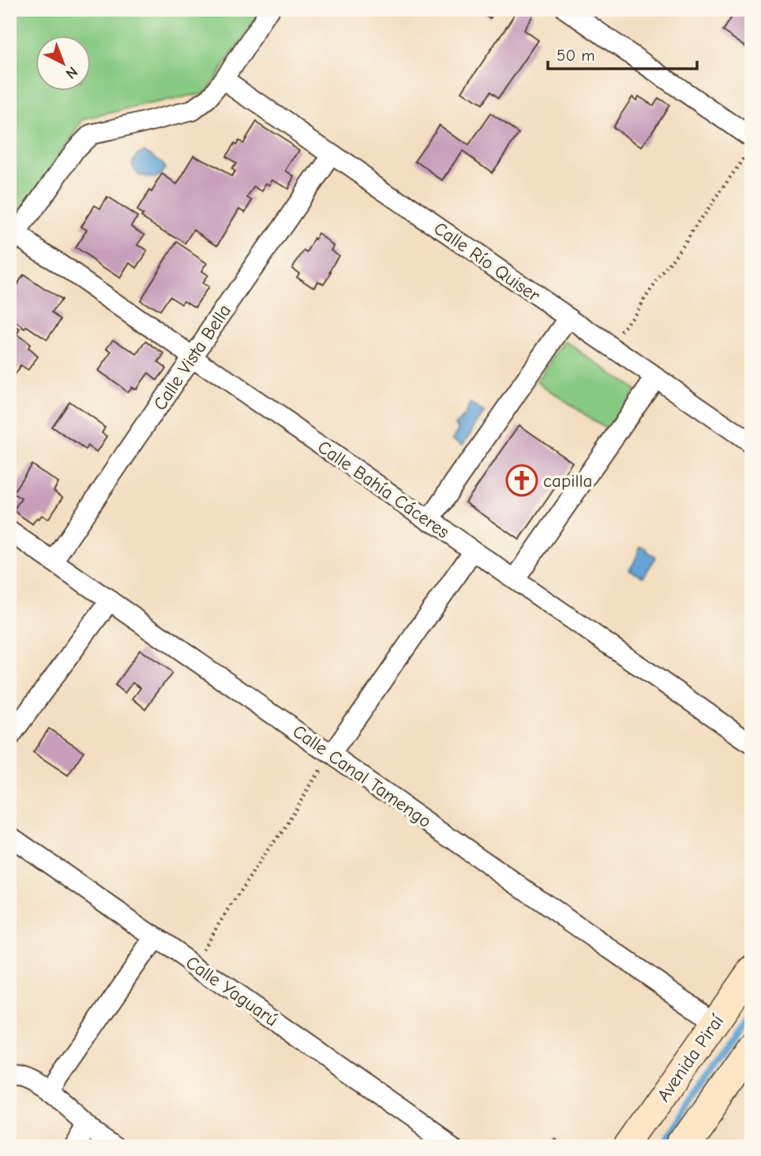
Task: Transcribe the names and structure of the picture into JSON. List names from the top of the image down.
{
  "streets": {
    "main road": ["Avenida Piraí"],
    "street": [
      "Calle Río Quiser",
      "Calle Vista Bella",
      "Calle Bahía Cáceres",
      "Calle Canal Tamengo",
      "Calle Yaguarú"
    ]
  },
  "crossings": [
    ["Calle Río Quiser", "Calle Vista Bella"],
    ["Calle Vista Bella", "Calle Bahía Cáceres"],
    ["Calle Vista Bella", "Calle Canal Tamengo"],
    ["Calle Canal Tamengo", "Avenida Piraí"]
  ],
  "places": {
    "church": ["capilla"]
  },
  "scale_bar": "50 m",
  "north": "bottom right"
}
